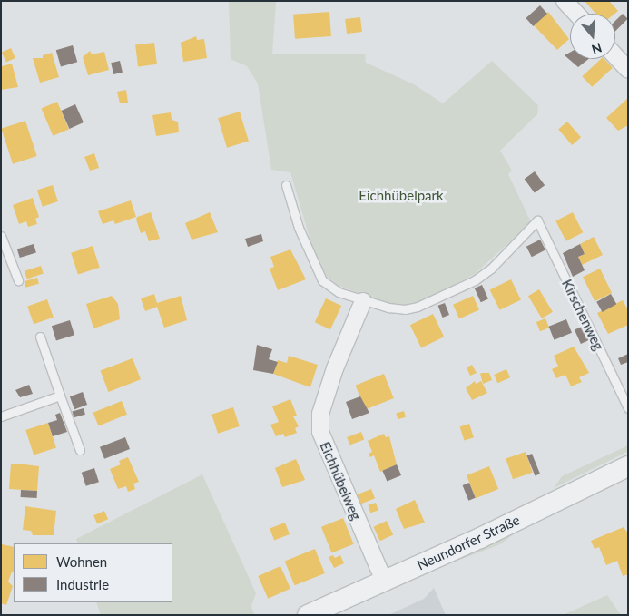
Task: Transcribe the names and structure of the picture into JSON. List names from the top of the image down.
{
  "streets": {
    "street": ["Eichhübelweg", "Neundorfer Straße"],
    "lane": ["Kirschenweg"]
  },
  "crossings": [
    ["Kirschenweg", "Eichhübelweg"],
    ["Eichhübelweg", "Neundorfer Straße"]
  ],
  "parks": ["Eichhübelpark"],
  "legend": ["Wohnen", "Industrie"],
  "north": "bottom"
}
